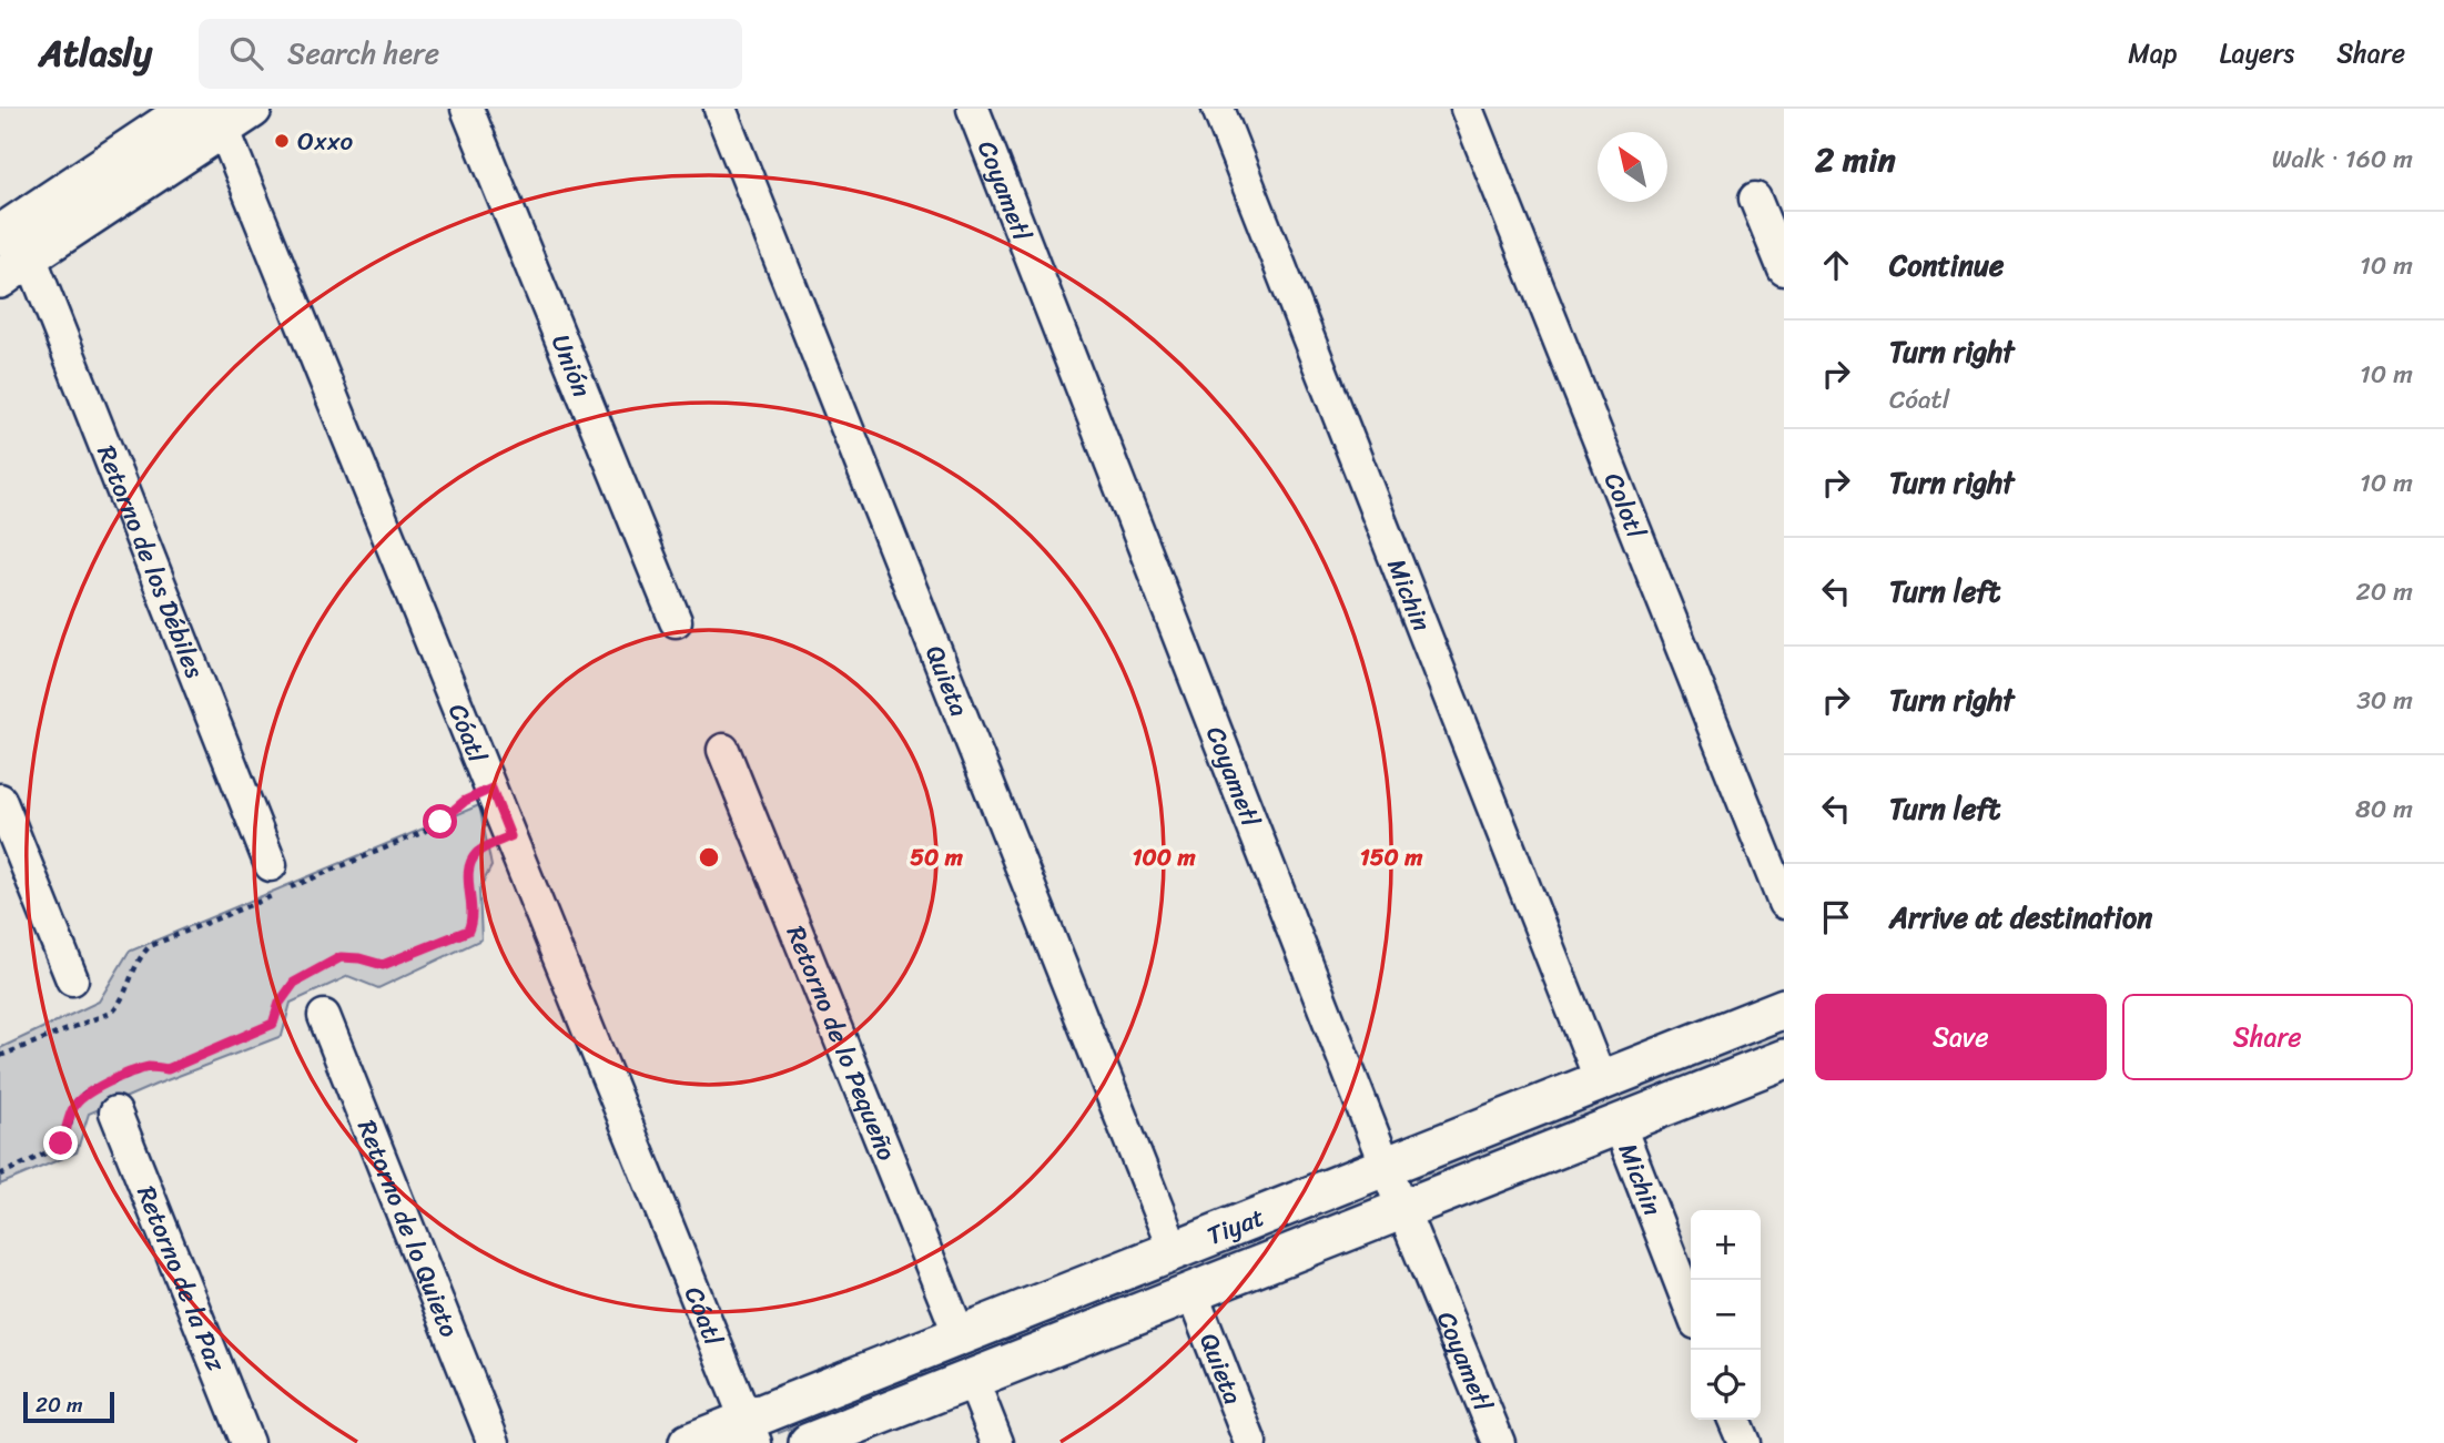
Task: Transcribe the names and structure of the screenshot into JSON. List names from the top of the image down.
{
  "streets": {
    "street": [
      "Coyametl",
      "Unión",
      "Colotl",
      "Retorno de los Débiles",
      "Michin",
      "Quieta",
      "Cóatl",
      "Retorno de lo Pequeño",
      "Tiyat",
      "Retorno de lo Quieto",
      "Retorno de la Paz"
    ]
  },
  "crossings": [
    ["Coyametl", "Tiyat"],
    ["Michin", "Tiyat"],
    ["Quieta", "Tiyat"],
    ["Cóatl", "Tiyat"],
    ["Retorno de lo Pequeño", "Tiyat"]
  ],
  "places": ["Oxxo"],
  "scale_bar": "20 m",
  "north": "top left",
  "page": {
    "header": "Atlasly",
    "search": "Search here",
    "nav": ["Map", "Layers", "Share"],
    "heading": ["2 min", "Walk · 160 m"],
    "list": [
      ["Continue", "10 m"],
      ["Turn right", "Cóatl", "10 m"],
      ["Turn right", "10 m"],
      ["Turn left", "20 m"],
      ["Turn right", "30 m"],
      ["Turn left", "80 m"],
      "Arrive at destination"
    ],
    "buttons": ["Save", "Share"],
    "map_buttons": ["+", "−"],
    "scale": "20 m"
  },
  "rings": ["50 m", "100 m", "150 m"]
}
